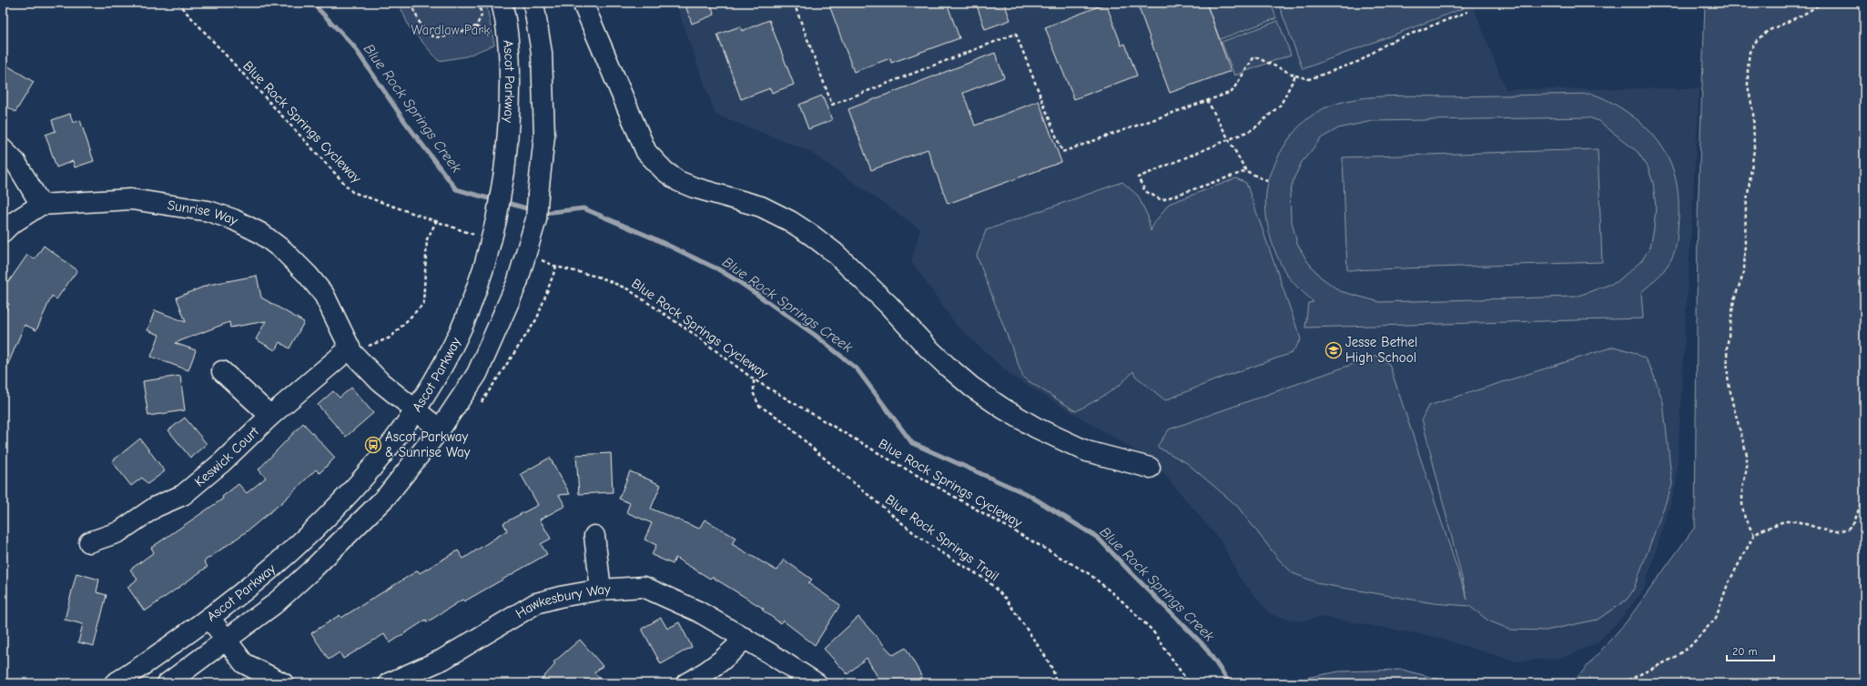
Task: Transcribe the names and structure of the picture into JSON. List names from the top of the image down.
{
  "streets": {
    "street": [
      "Ascot Parkway",
      "Sunrise Way",
      "Keswick Court",
      "Hawkesbury Way"
    ],
    "path": ["Blue Rock Springs Cycleway", "Blue Rock Springs Trail"]
  },
  "crossings": [
    ["Ascot Parkway", "Sunrise Way"],
    ["Blue Rock Springs Cycleway", "Blue Rock Springs Trail"],
    ["Sunrise Way", "Keswick Court"]
  ],
  "water": ["Blue Rock Springs Creek"],
  "parks": ["Wardlaw Park"],
  "places": {
    "school or university": ["Jesse Bethel High School"],
    "bus stop": ["Ascot Parkway & Sunrise Way"]
  },
  "scale_bar": "20 m"
}
